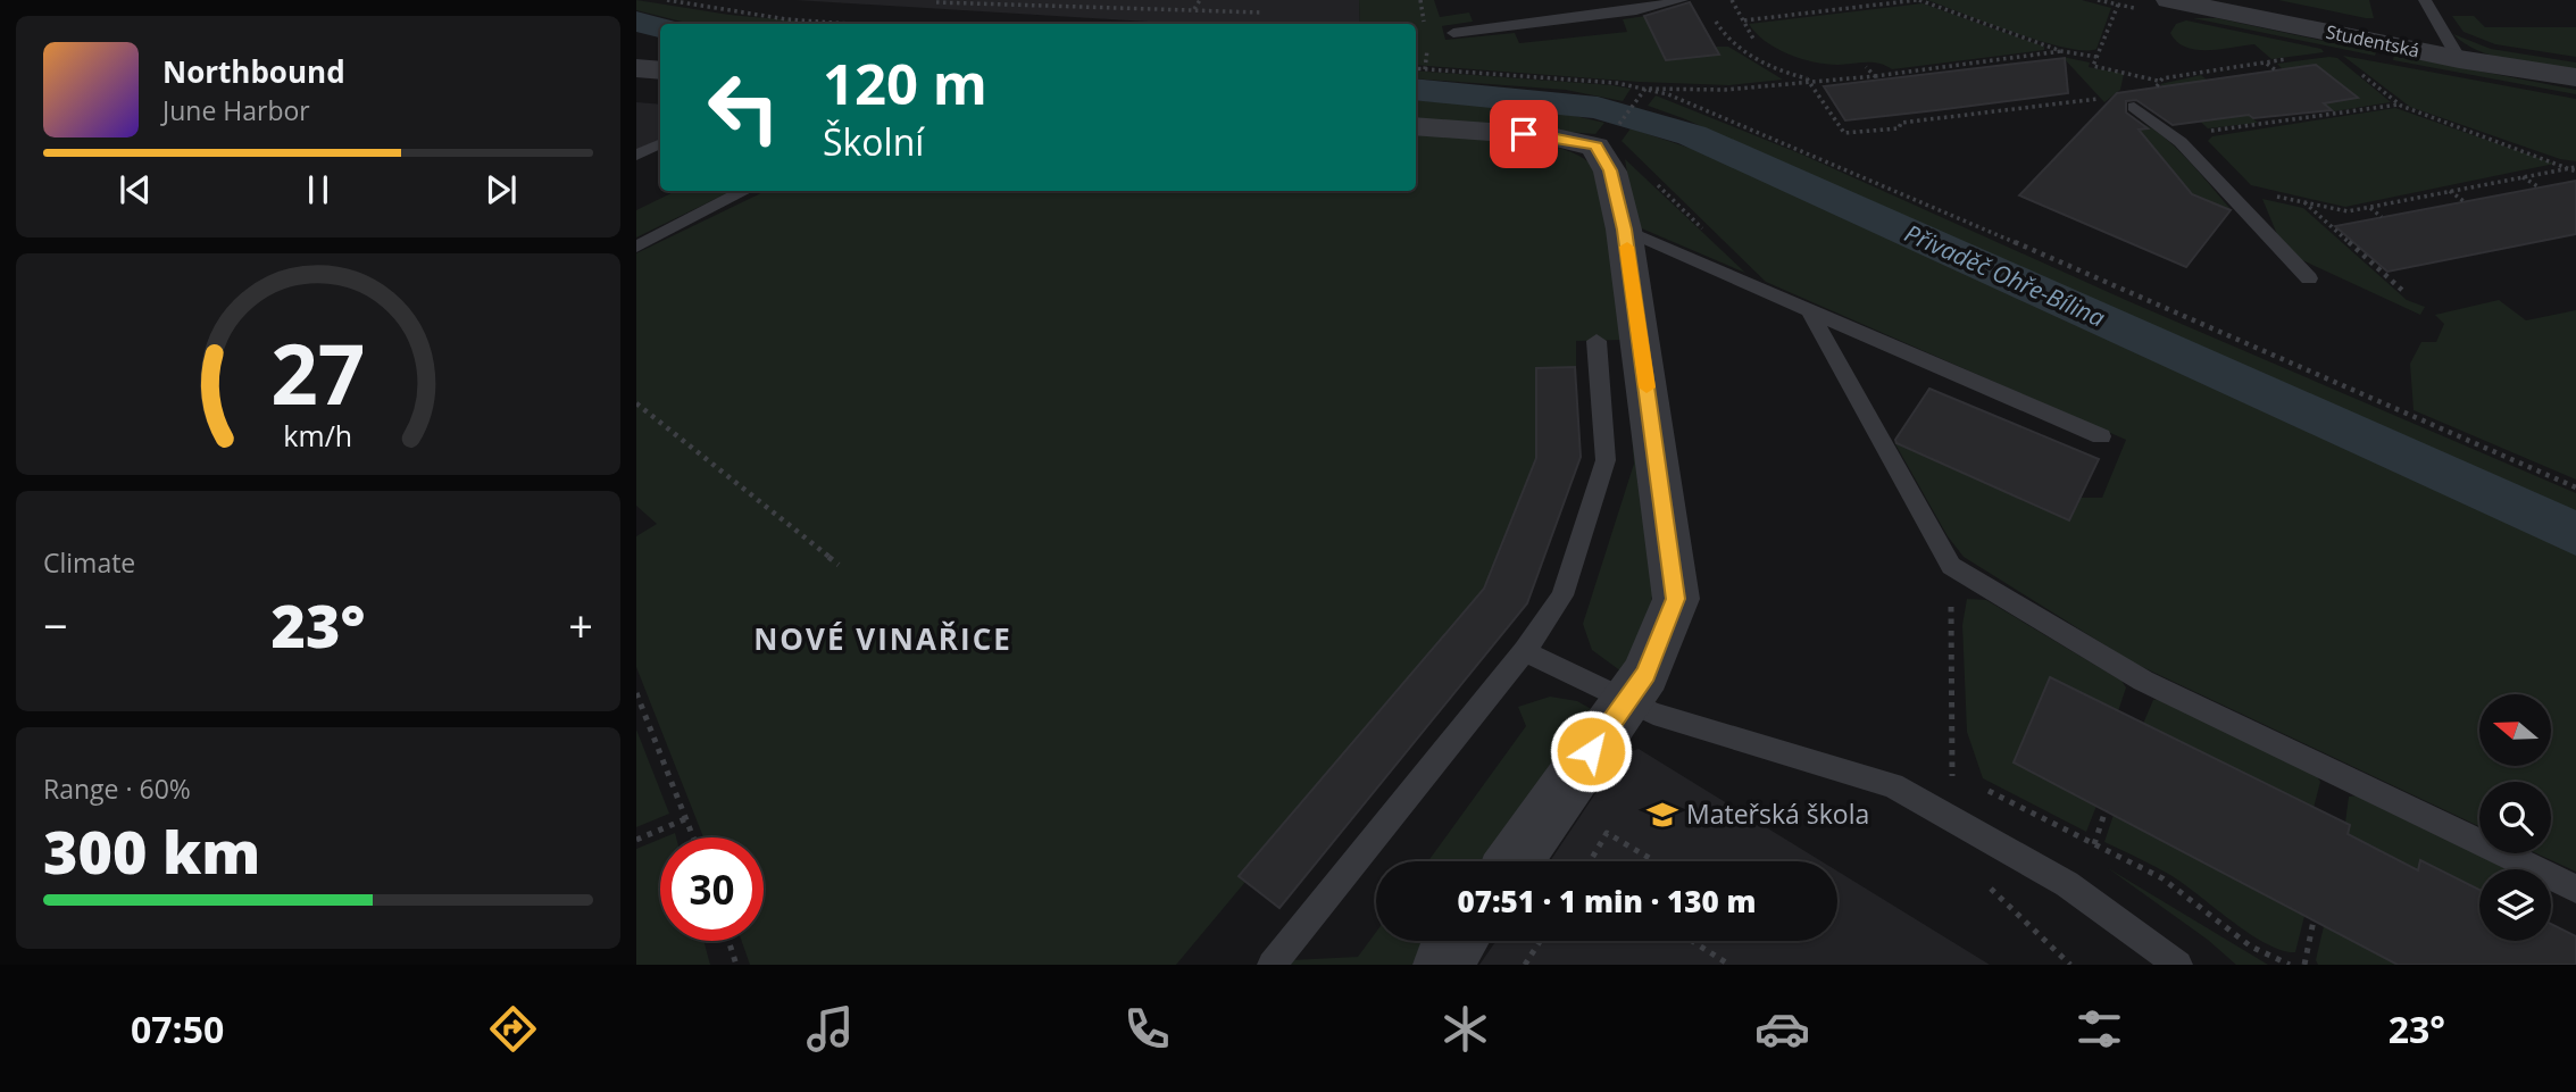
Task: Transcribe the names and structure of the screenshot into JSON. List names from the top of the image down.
{
  "streets": {
    "street": ["Studentská"]
  },
  "districts": ["NOVÉ VINAŘICE"],
  "water": ["Přivaděč Ohře-Bílina"],
  "places": {
    "school or university": ["Mateřská škola"]
  },
  "north": "left",
  "page": {
    "turn": ["120 m", "Školní"],
    "song": ["Northbound", "June Harbor"],
    "tile": [
      "Climate",
      ["Range · 60%", "300 km"]
    ],
    "heat": ["−", "23°", "+"],
    "limit": "30",
    "trip": "07:51 · 1 min · 130 m",
    "tabs": ["07:50", "23°"],
    "gauge": ["27", "km/h"]
  }
}
